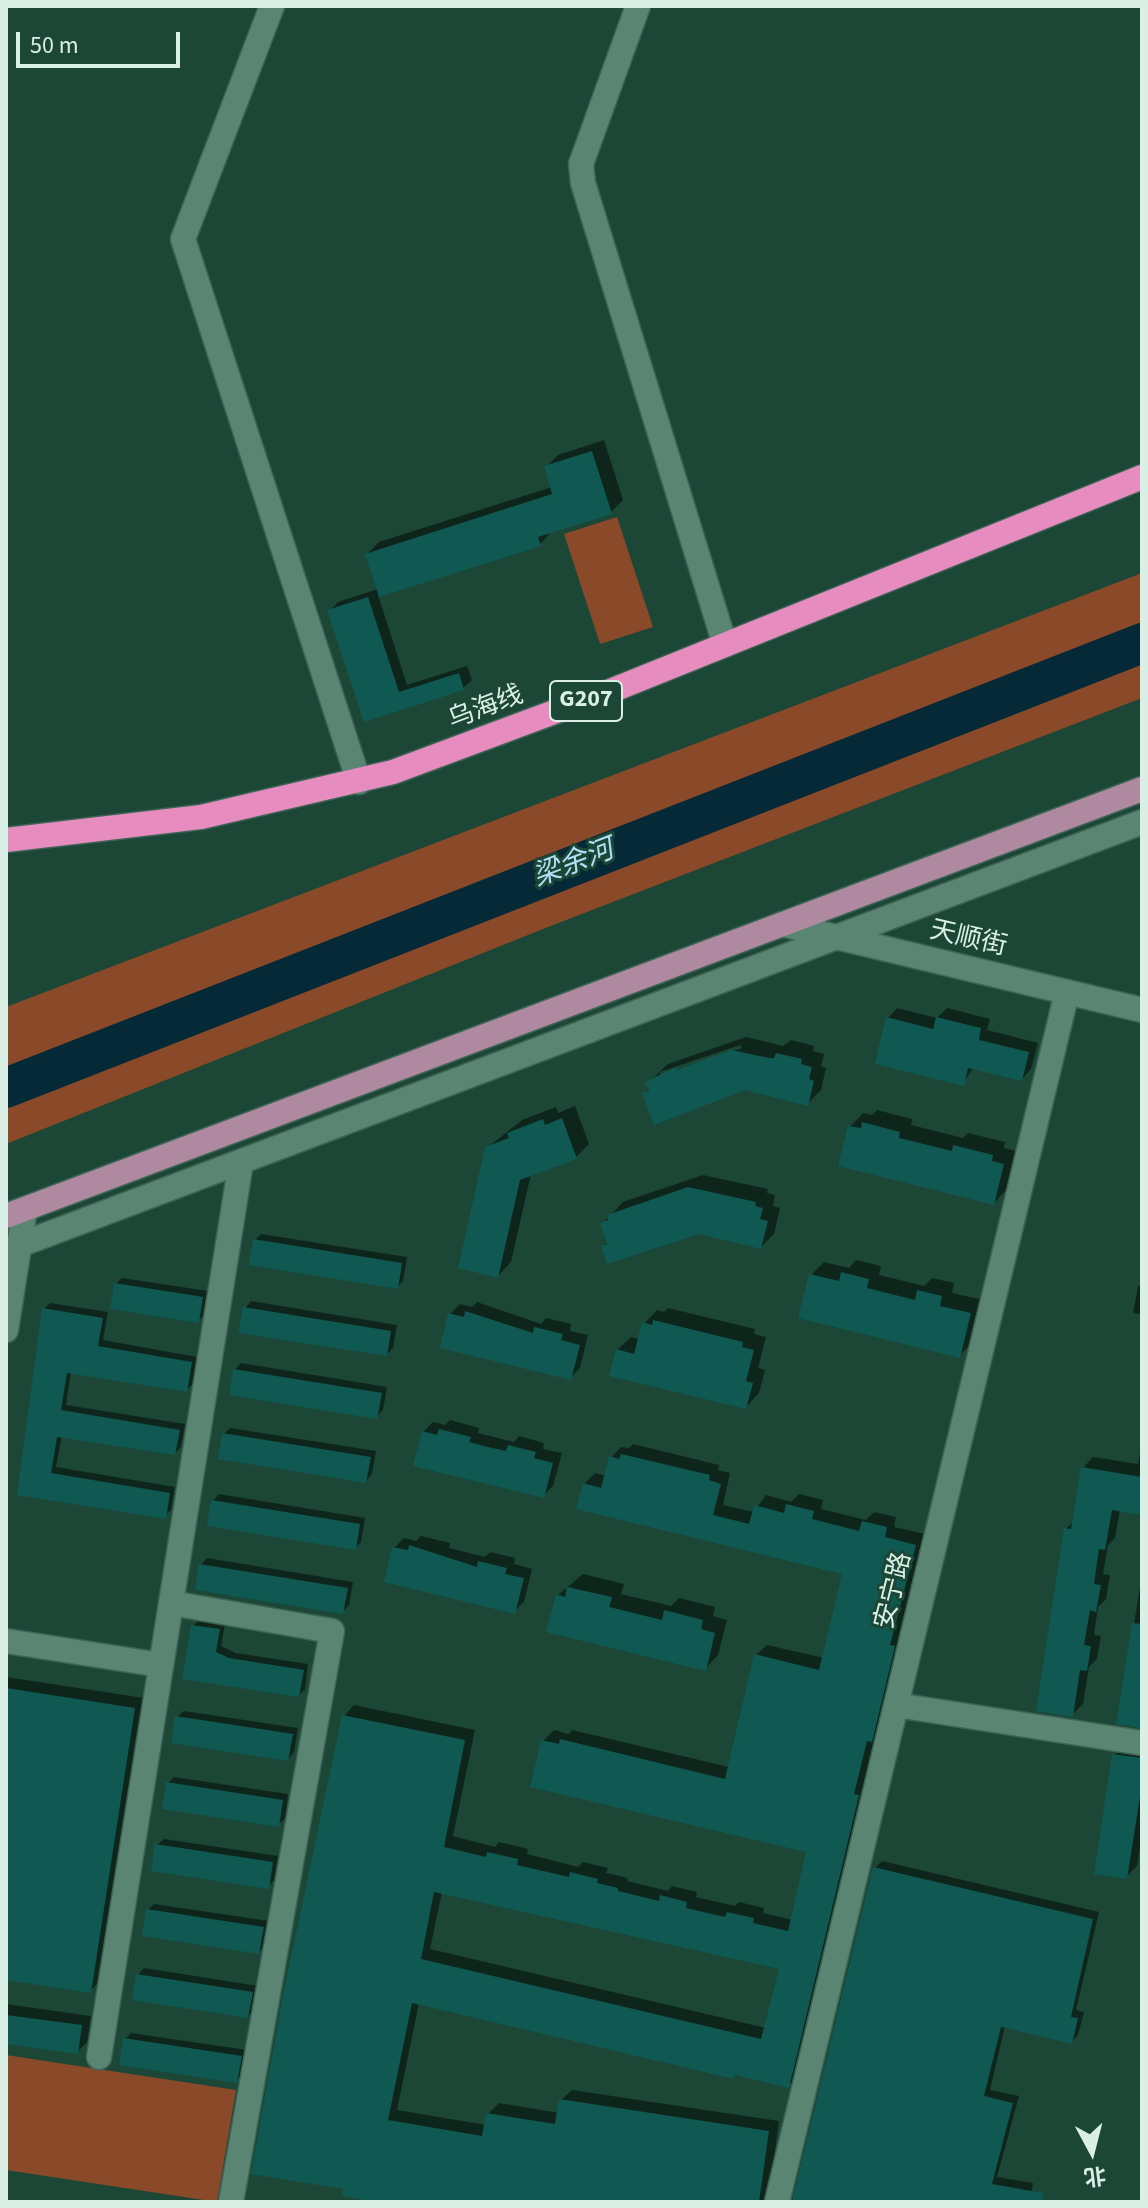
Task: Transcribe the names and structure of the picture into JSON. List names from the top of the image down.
{
  "streets": {
    "highway": ["G207", "乌海线"],
    "street": ["天顺街", "安宁路"]
  },
  "crossings": [
    ["天顺街", "安宁路"]
  ],
  "water": ["梁余河"],
  "scale_bar": "50 m",
  "north": "bottom"
}
